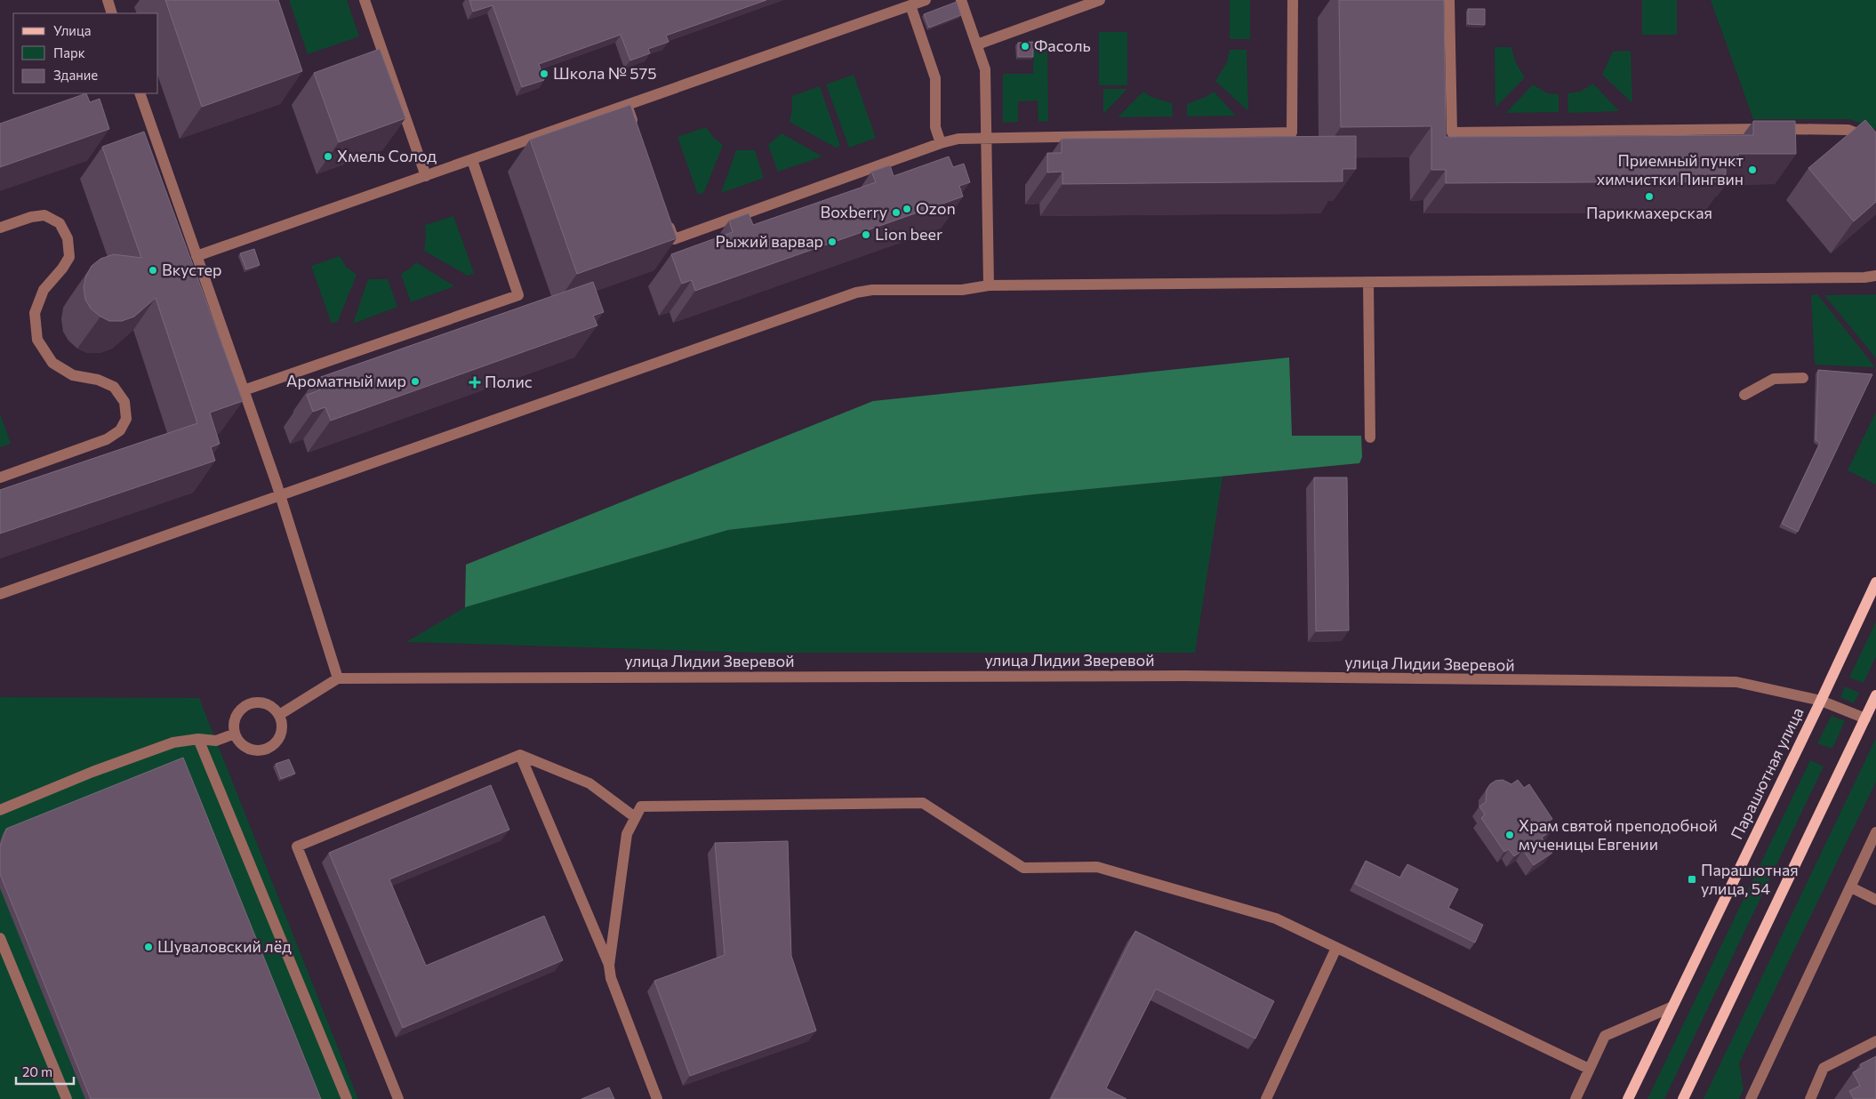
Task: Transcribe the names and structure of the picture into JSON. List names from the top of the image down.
{
  "streets": {
    "main road": ["Парашютная улица"],
    "street": ["улица Лидии Зверевой"]
  },
  "crossings": [
    ["улица Лидии Зверевой", "Парашютная улица"]
  ],
  "places": {
    "other": [
      "Фасоль",
      "Школа № 575",
      "Хмель Солод",
      "Приемный пункт химчистки Пингвин",
      "Парикмахерская",
      "Ozon",
      "Boxberry",
      "Lion beer",
      "Рыжий варвар",
      "Вкустер",
      "Ароматный мир",
      "Храм святой преподобной мученицы Евгении",
      "Шуваловский лёд"
    ],
    "health": ["Полис"],
    "transit": ["Парашютная улица, 54"]
  },
  "legend": ["Улица", "Парк", "Здание"],
  "scale_bar": "20 m"
}
